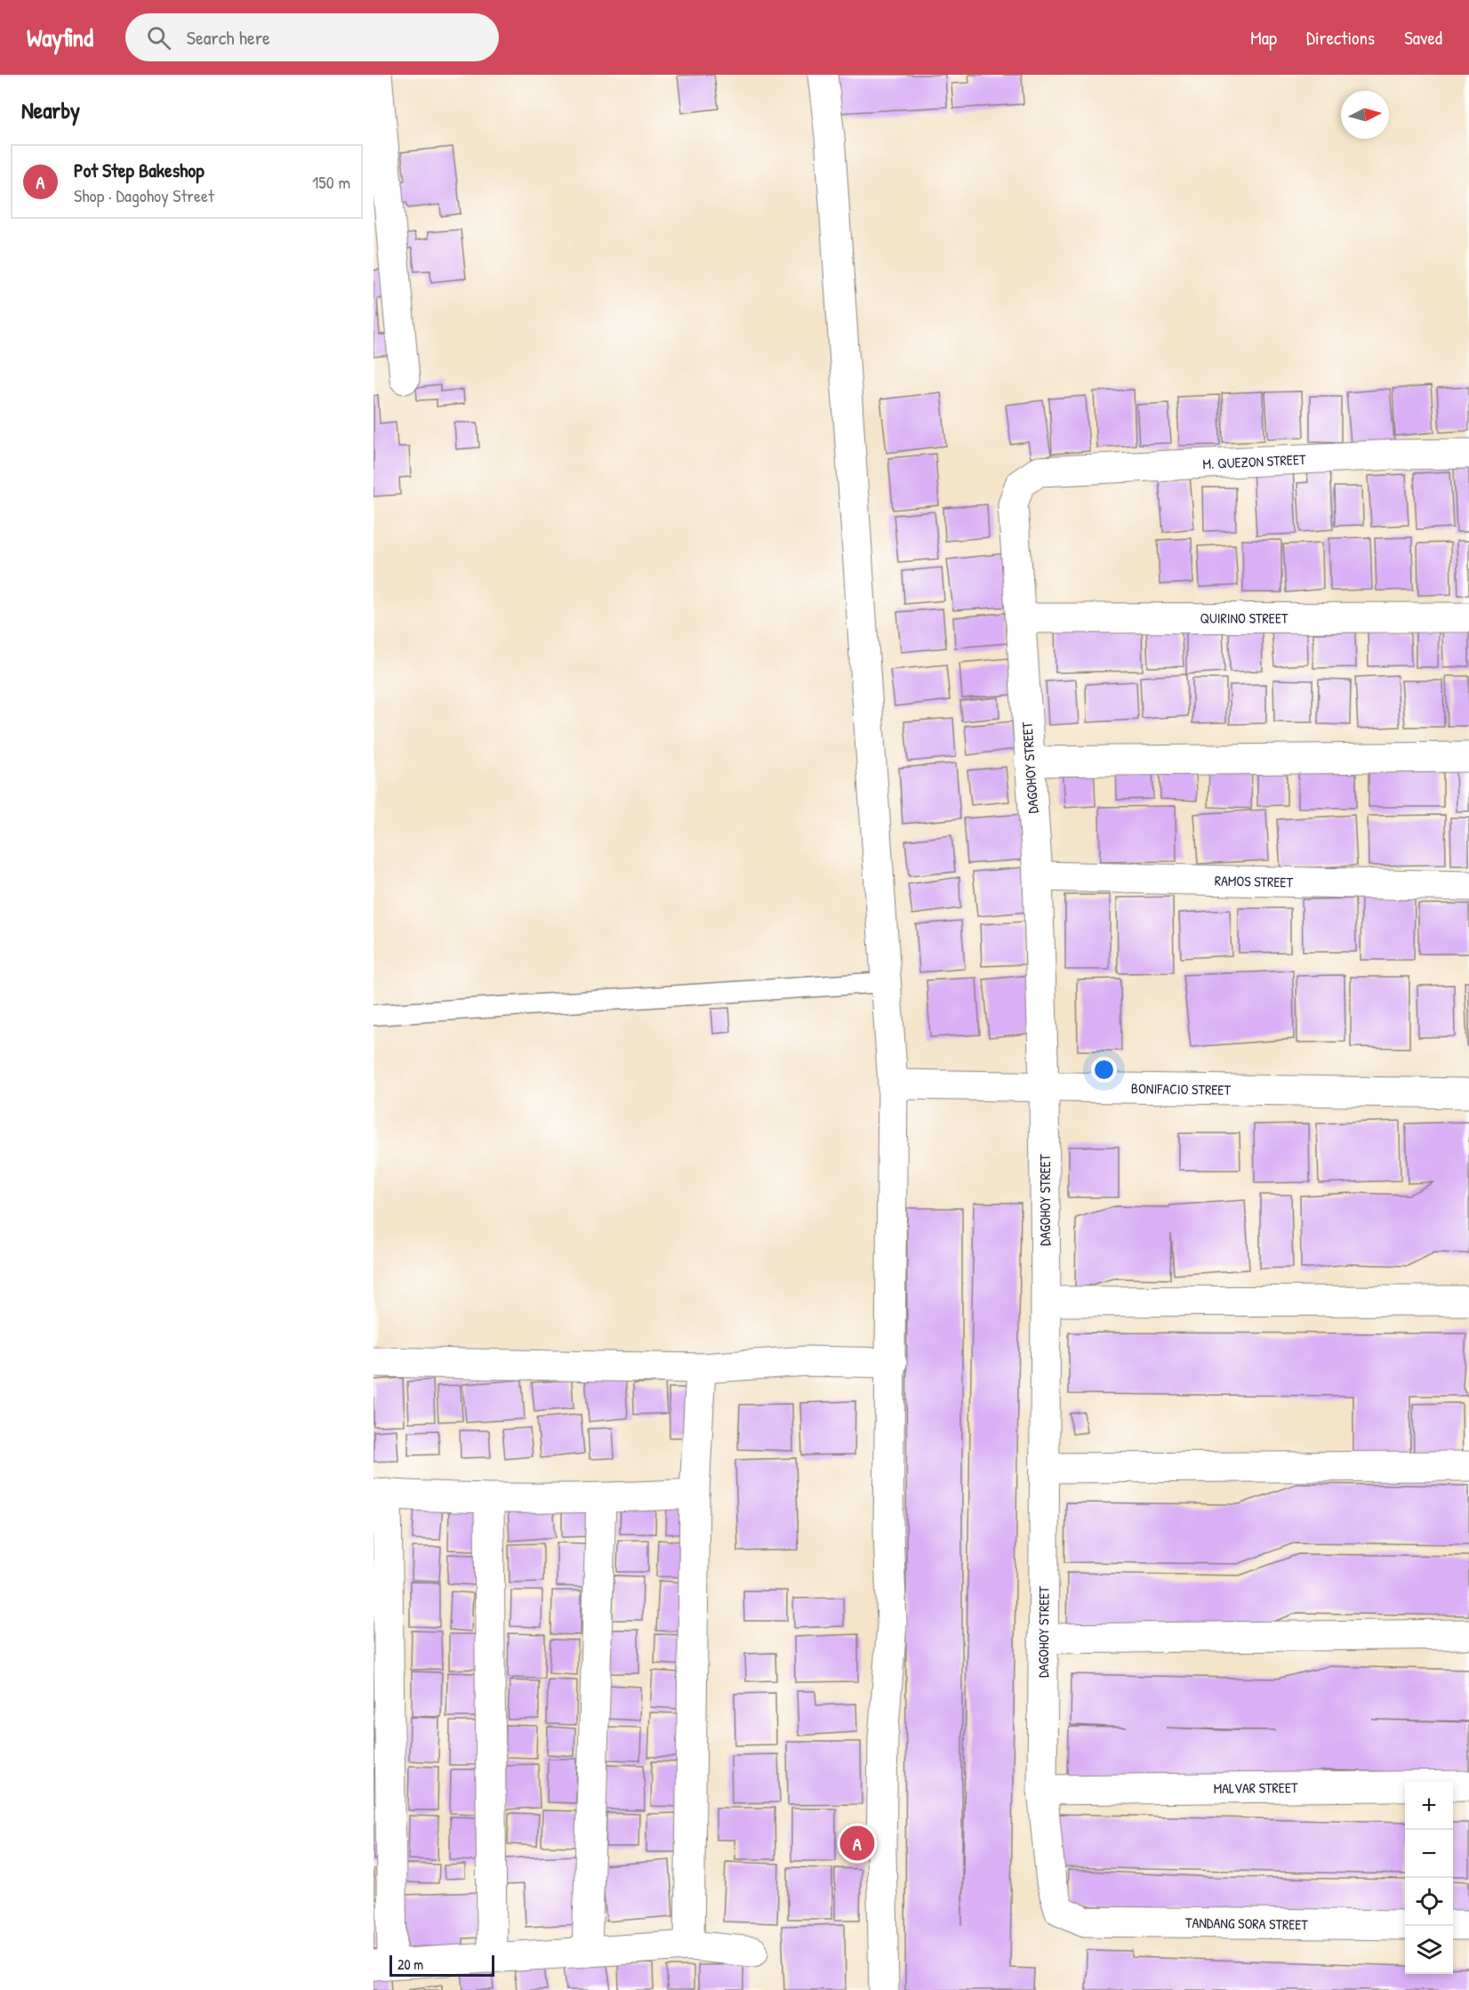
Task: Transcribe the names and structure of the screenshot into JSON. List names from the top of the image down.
{
  "streets": {
    "street": [
      "M. QUEZON STREET",
      "QUIRINO STREET",
      "DAGOHOY STREET",
      "RAMOS STREET",
      "BONIFACIO STREET",
      "MALVAR STREET",
      "TANDANG SORA STREET"
    ]
  },
  "crossings": [
    ["M. QUEZON STREET", "DAGOHOY STREET"],
    ["QUIRINO STREET", "DAGOHOY STREET"],
    ["DAGOHOY STREET", "RAMOS STREET"],
    ["DAGOHOY STREET", "BONIFACIO STREET"],
    ["DAGOHOY STREET", "MALVAR STREET"],
    ["DAGOHOY STREET", "TANDANG SORA STREET"]
  ],
  "scale_bar": "20 m",
  "north": "right",
  "page": {
    "header": "Wayfind",
    "search": "Search here",
    "nav": ["Map", "Directions", "Saved"],
    "heading": "Nearby",
    "list": [
      {
        "mark": "A",
        "name": "Pot Step Bakeshop",
        "note": "Shop · Dagohoy Street",
        "value": "150 m"
      }
    ],
    "map_buttons": ["+", "−"],
    "pins": "A",
    "scale": "20 m"
  }
}
